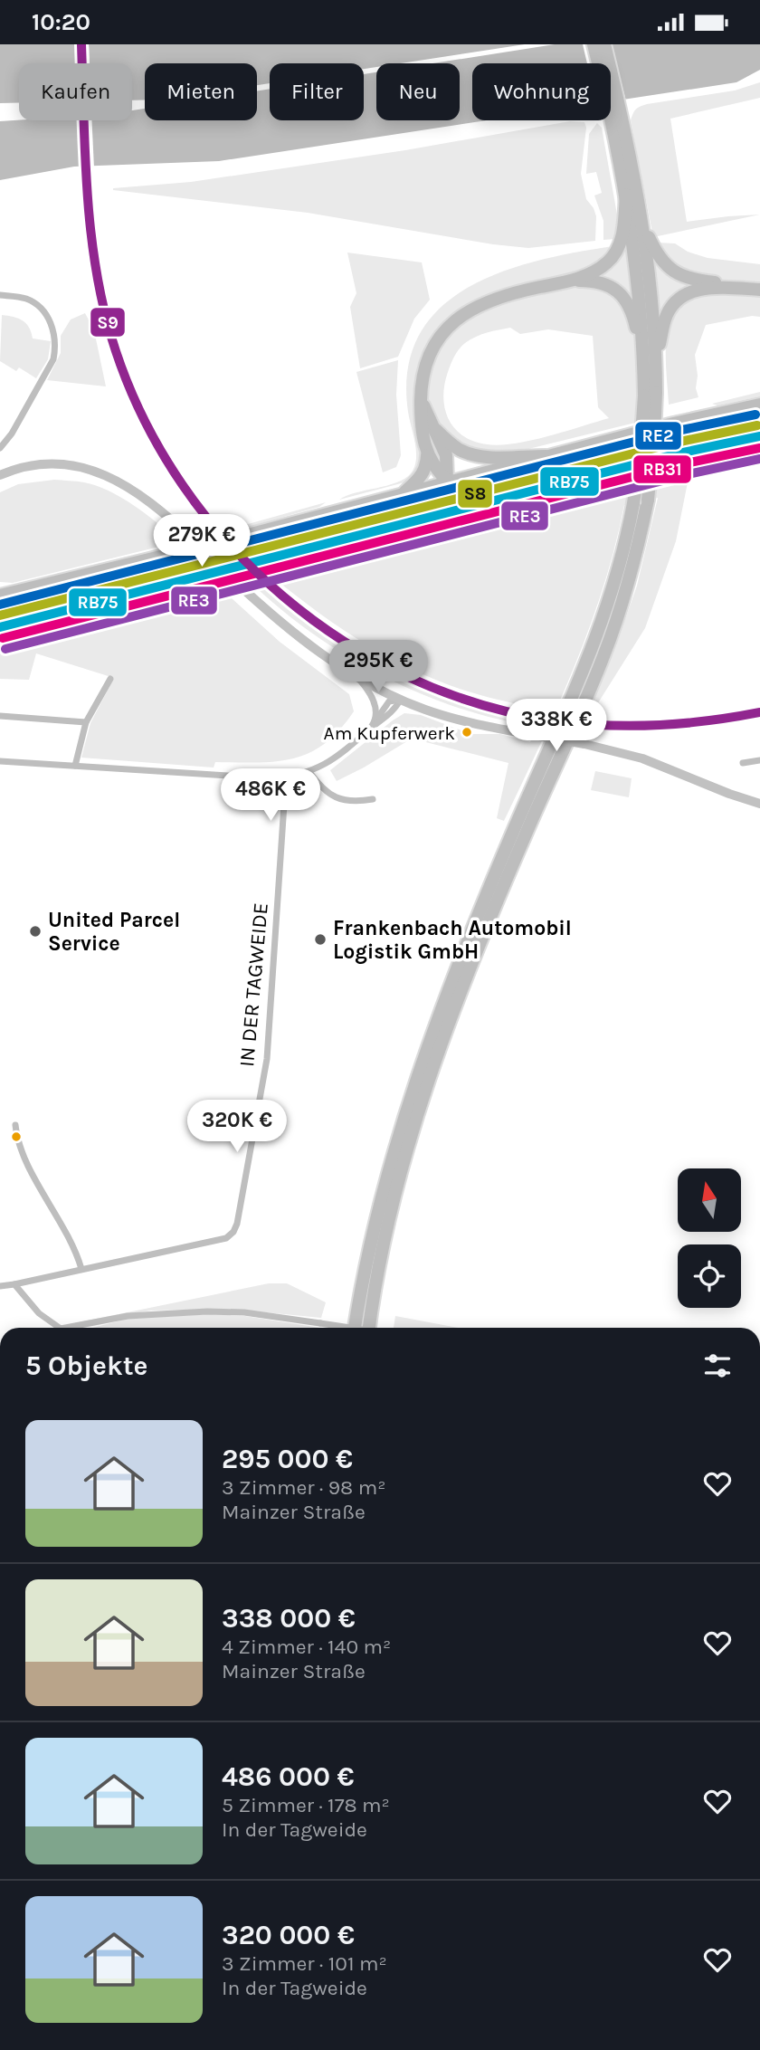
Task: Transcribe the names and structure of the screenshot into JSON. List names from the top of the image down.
{
  "streets": {
    "street": ["IN DER TAGWEIDE"]
  },
  "places": ["Am Kupferwerk", "United Parcel Service", "Frankenbach Automobil Logistik GmbH"],
  "lines": [
    "transit line S9",
    "transit line RE2",
    "transit line S8",
    "transit line RB75",
    "transit line RB31",
    "transit line RE3"
  ],
  "north": "top",
  "page": {
    "status": "10:20",
    "chip": [
      "Kaufen",
      "Mieten",
      "Filter",
      "Neu",
      "Wohnung"
    ],
    "price": [
      "279K €",
      "295K €",
      "338K €",
      "486K €",
      "320K €"
    ],
    "heading": "5 Objekte",
    "list": [
      {
        "name": "295 000 €",
        "note": "3 Zimmer · 98 m² · Mainzer Straße"
      },
      {
        "name": "338 000 €",
        "note": "4 Zimmer · 140 m² · Mainzer Straße"
      },
      {
        "name": "486 000 €",
        "note": "5 Zimmer · 178 m² · In der Tagweide"
      },
      {
        "name": "320 000 €",
        "note": "3 Zimmer · 101 m² · In der Tagweide"
      }
    ]
  }
}
